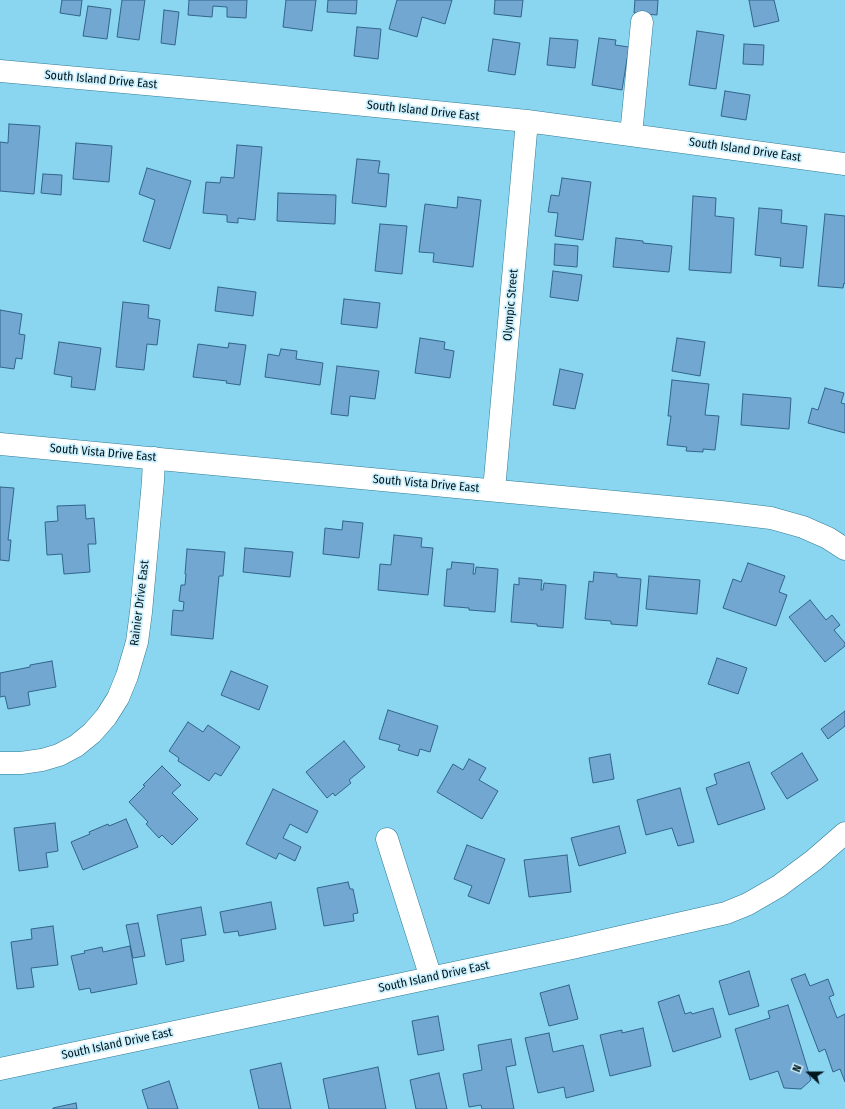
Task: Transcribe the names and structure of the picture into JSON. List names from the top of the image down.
{
  "streets": {
    "street": [
      "South Island Drive East",
      "Olympic Street",
      "South Vista Drive East",
      "Rainier Drive East"
    ]
  },
  "crossings": [
    ["South Island Drive East", "Olympic Street"],
    ["Olympic Street", "South Vista Drive East"],
    ["South Vista Drive East", "Rainier Drive East"]
  ],
  "north": "left"
}
